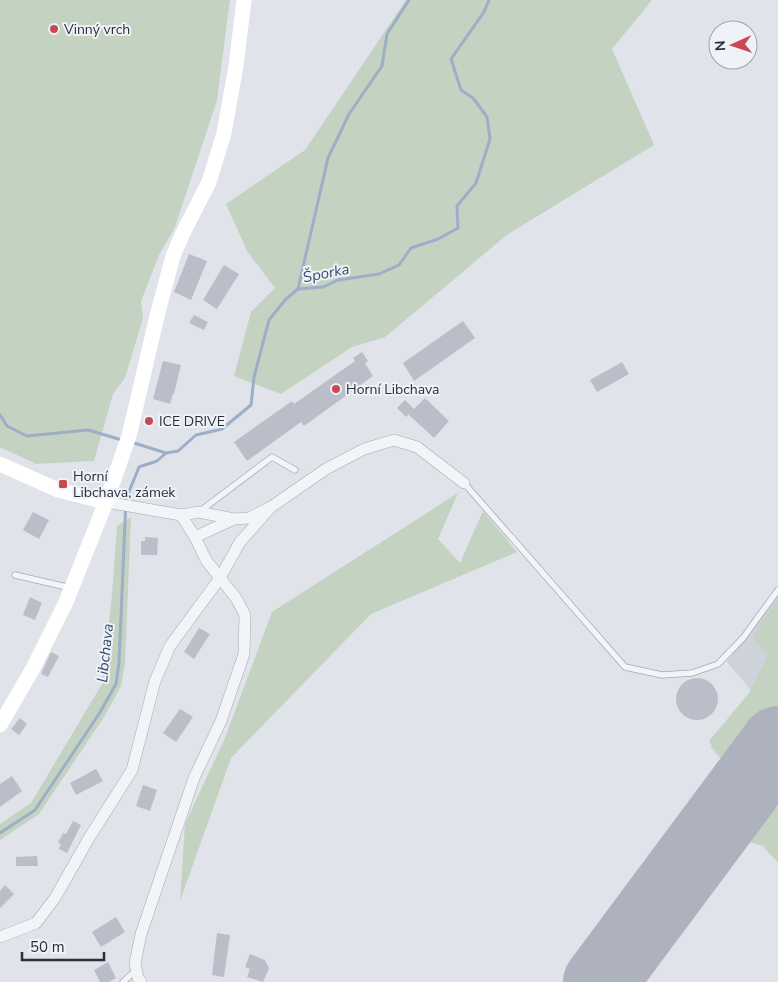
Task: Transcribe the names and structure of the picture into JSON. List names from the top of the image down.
{
  "water": ["Šporka", "Libchava"],
  "places": {
    "other": ["Vinný vrch", "Horní Libchava", "ICE DRIVE"],
    "transit": ["Horní Libchava, zámek"]
  },
  "scale_bar": "50 m",
  "north": "left"
}
